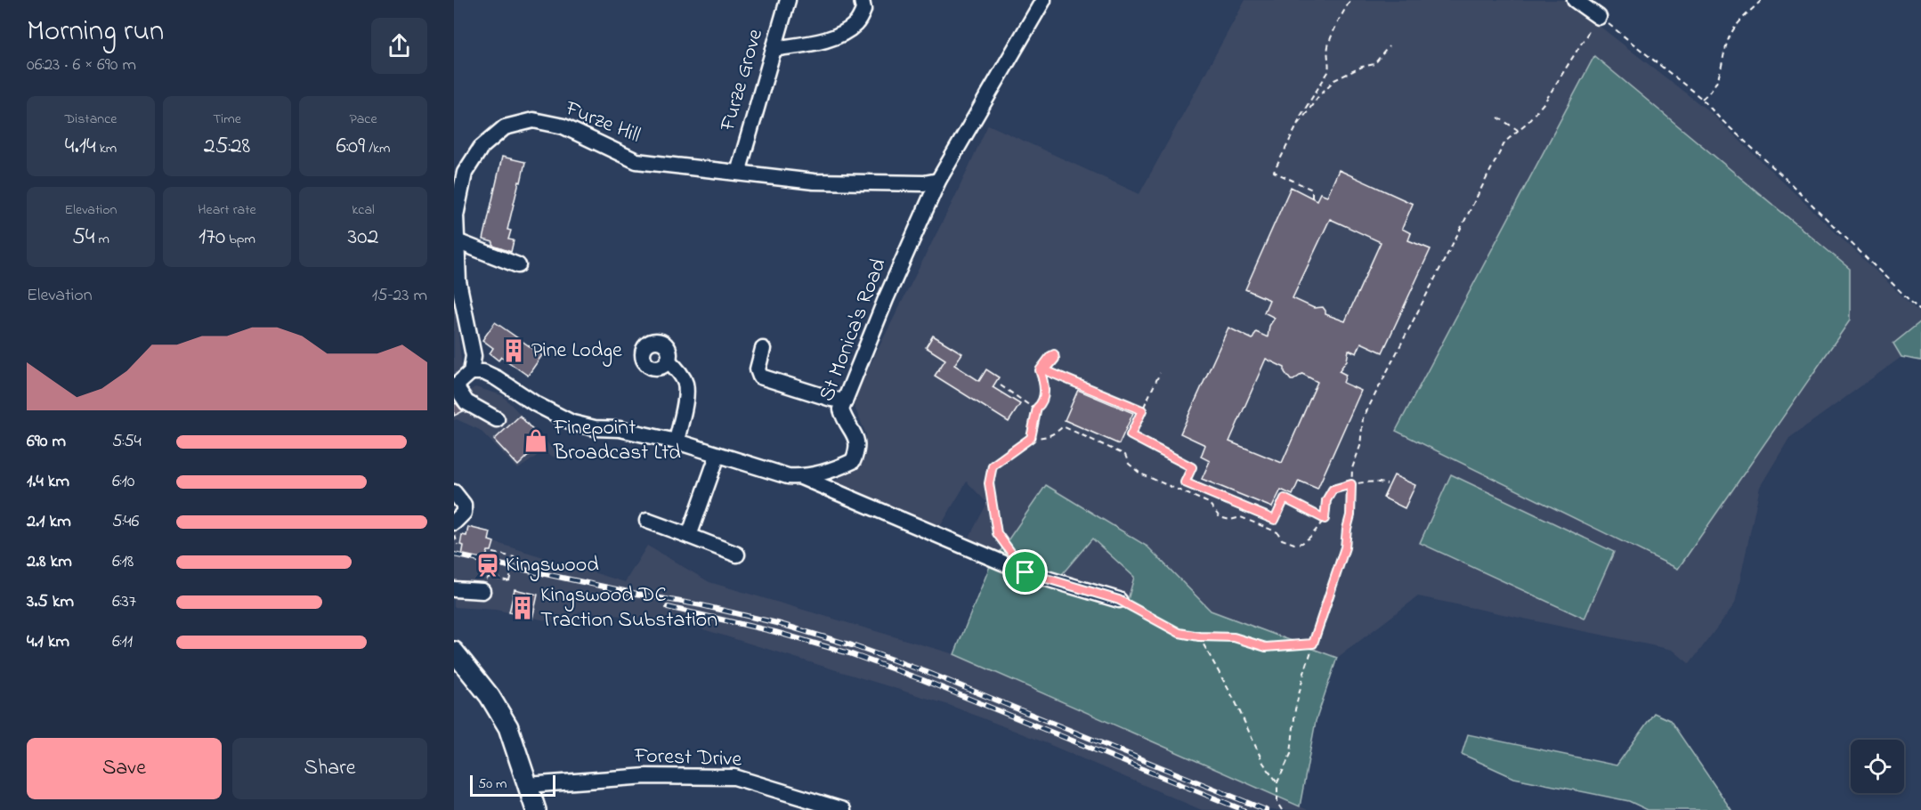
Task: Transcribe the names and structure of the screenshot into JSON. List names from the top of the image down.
{
  "streets": {
    "street": [
      "Furze Grove",
      "Furze Hill",
      "St Monica's Road",
      "Forest Drive"
    ]
  },
  "crossings": [
    ["Furze Grove", "Furze Hill"],
    ["Furze Hill", "St Monica's Road"]
  ],
  "places": {
    "building": ["Pine Lodge", "Kingswood DC Traction Substation"],
    "shop": ["Finepoint Broadcast Ltd"],
    "station": ["Kingswood"]
  },
  "scale_bar": "50 m",
  "page": {
    "heading": ["Morning run", "06:23 · 6 × 690 m"],
    "stats": [
      ["Distance", "4.14 km"],
      ["Time", "25:28"],
      ["Pace", "6:09 /km"],
      ["Elevation", "54 m"],
      ["Heart rate", "170 bpm"],
      ["kcal", "302"]
    ],
    "chart": ["Elevation", "15–23 m"],
    "list": [
      {
        "name": "690 m",
        "note": "5:54"
      },
      {
        "name": "1.4 km",
        "note": "6:10"
      },
      {
        "name": "2.1 km",
        "note": "5:46"
      },
      {
        "name": "2.8 km",
        "note": "6:18"
      },
      {
        "name": "3.5 km",
        "note": "6:37"
      },
      {
        "name": "4.1 km",
        "note": "6:11"
      }
    ],
    "buttons": ["Save", "Share"],
    "scale": "50 m"
  }
}
